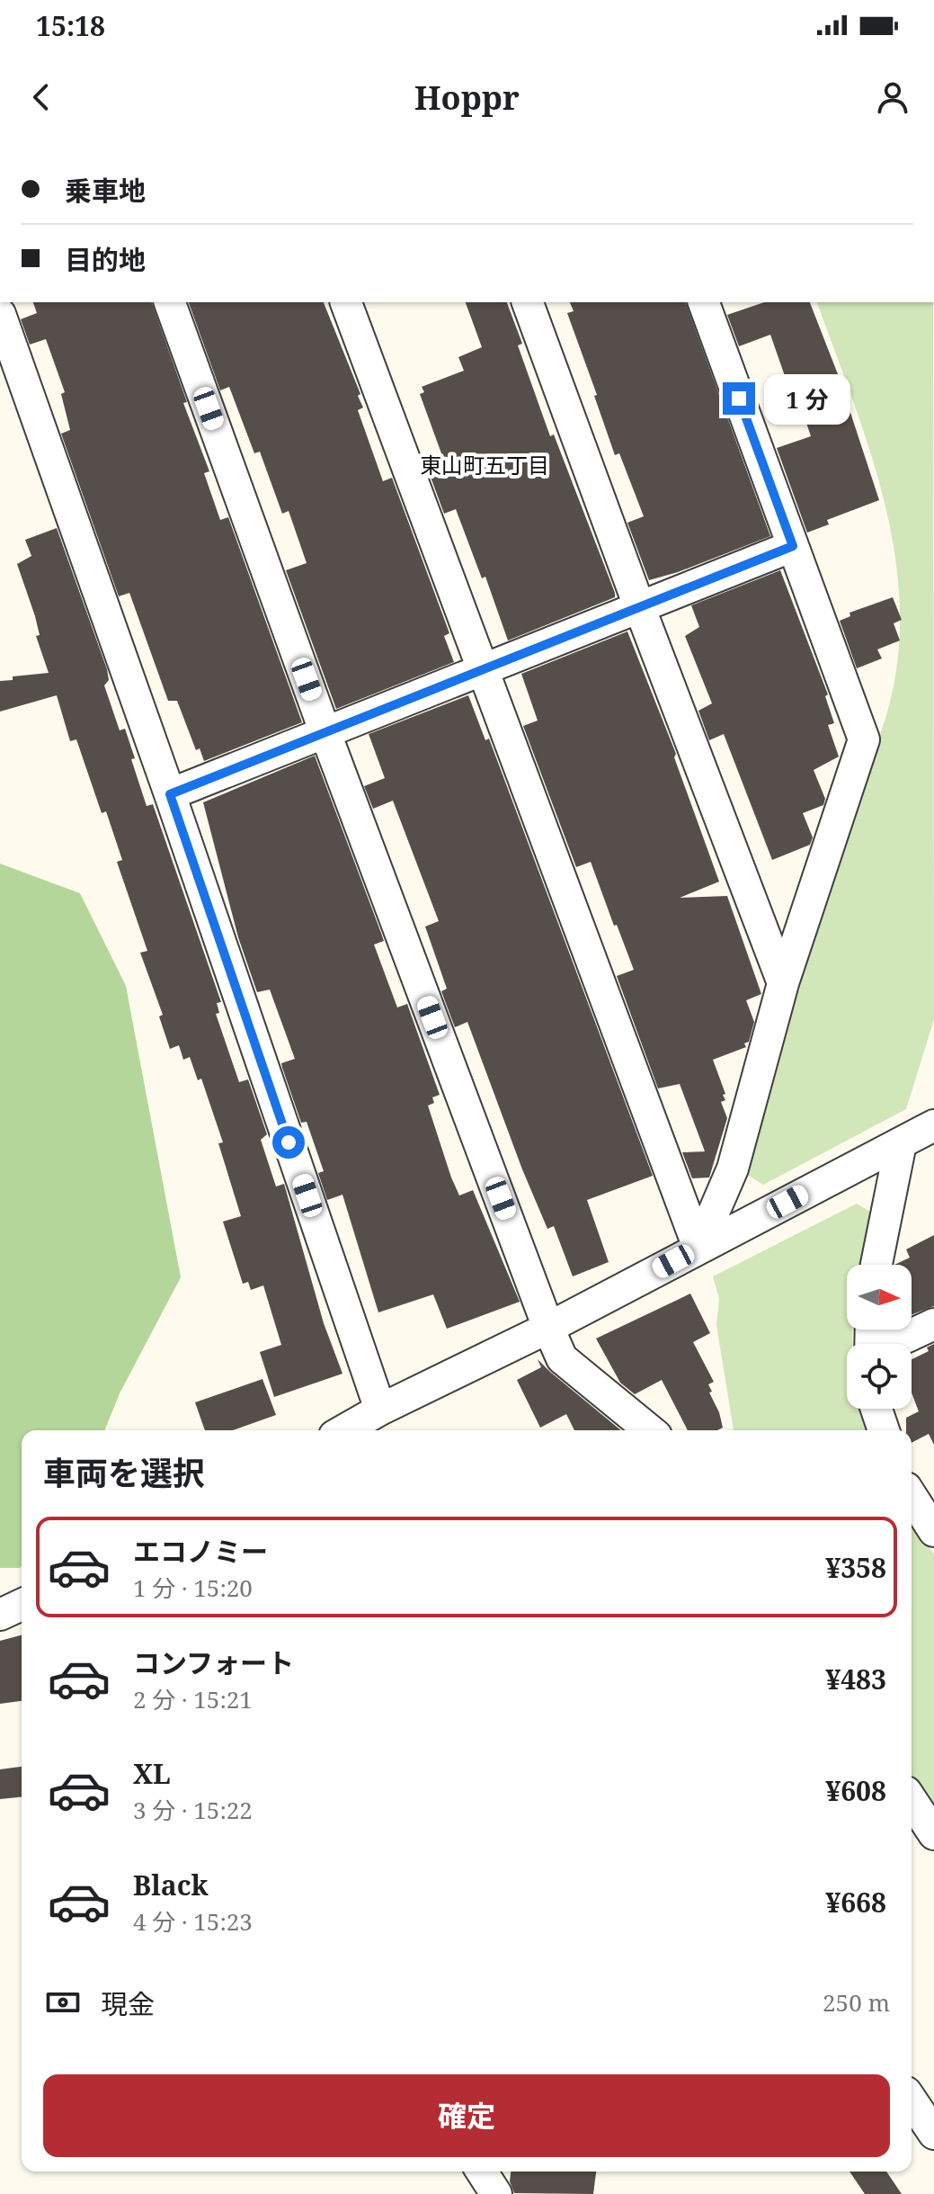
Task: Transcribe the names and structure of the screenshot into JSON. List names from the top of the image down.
{
  "districts": ["東山町五丁目"],
  "north": "right",
  "page": {
    "status": "15:18",
    "header": "Hoppr",
    "banner": ["乗車地", "目的地"],
    "bubble": "1 分",
    "heading": "車両を選択",
    "list": [
      {
        "name": "エコノミー",
        "note": "1 分 · 15:20",
        "value": "¥358"
      },
      {
        "name": "コンフォート",
        "note": "2 分 · 15:21",
        "value": "¥483"
      },
      {
        "name": "XL",
        "note": "3 分 · 15:22",
        "value": "¥608"
      },
      {
        "name": "Black",
        "note": "4 分 · 15:23",
        "value": "¥668"
      }
    ],
    "pay": ["現金", "250 m"],
    "buttons": "確定"
  }
}
